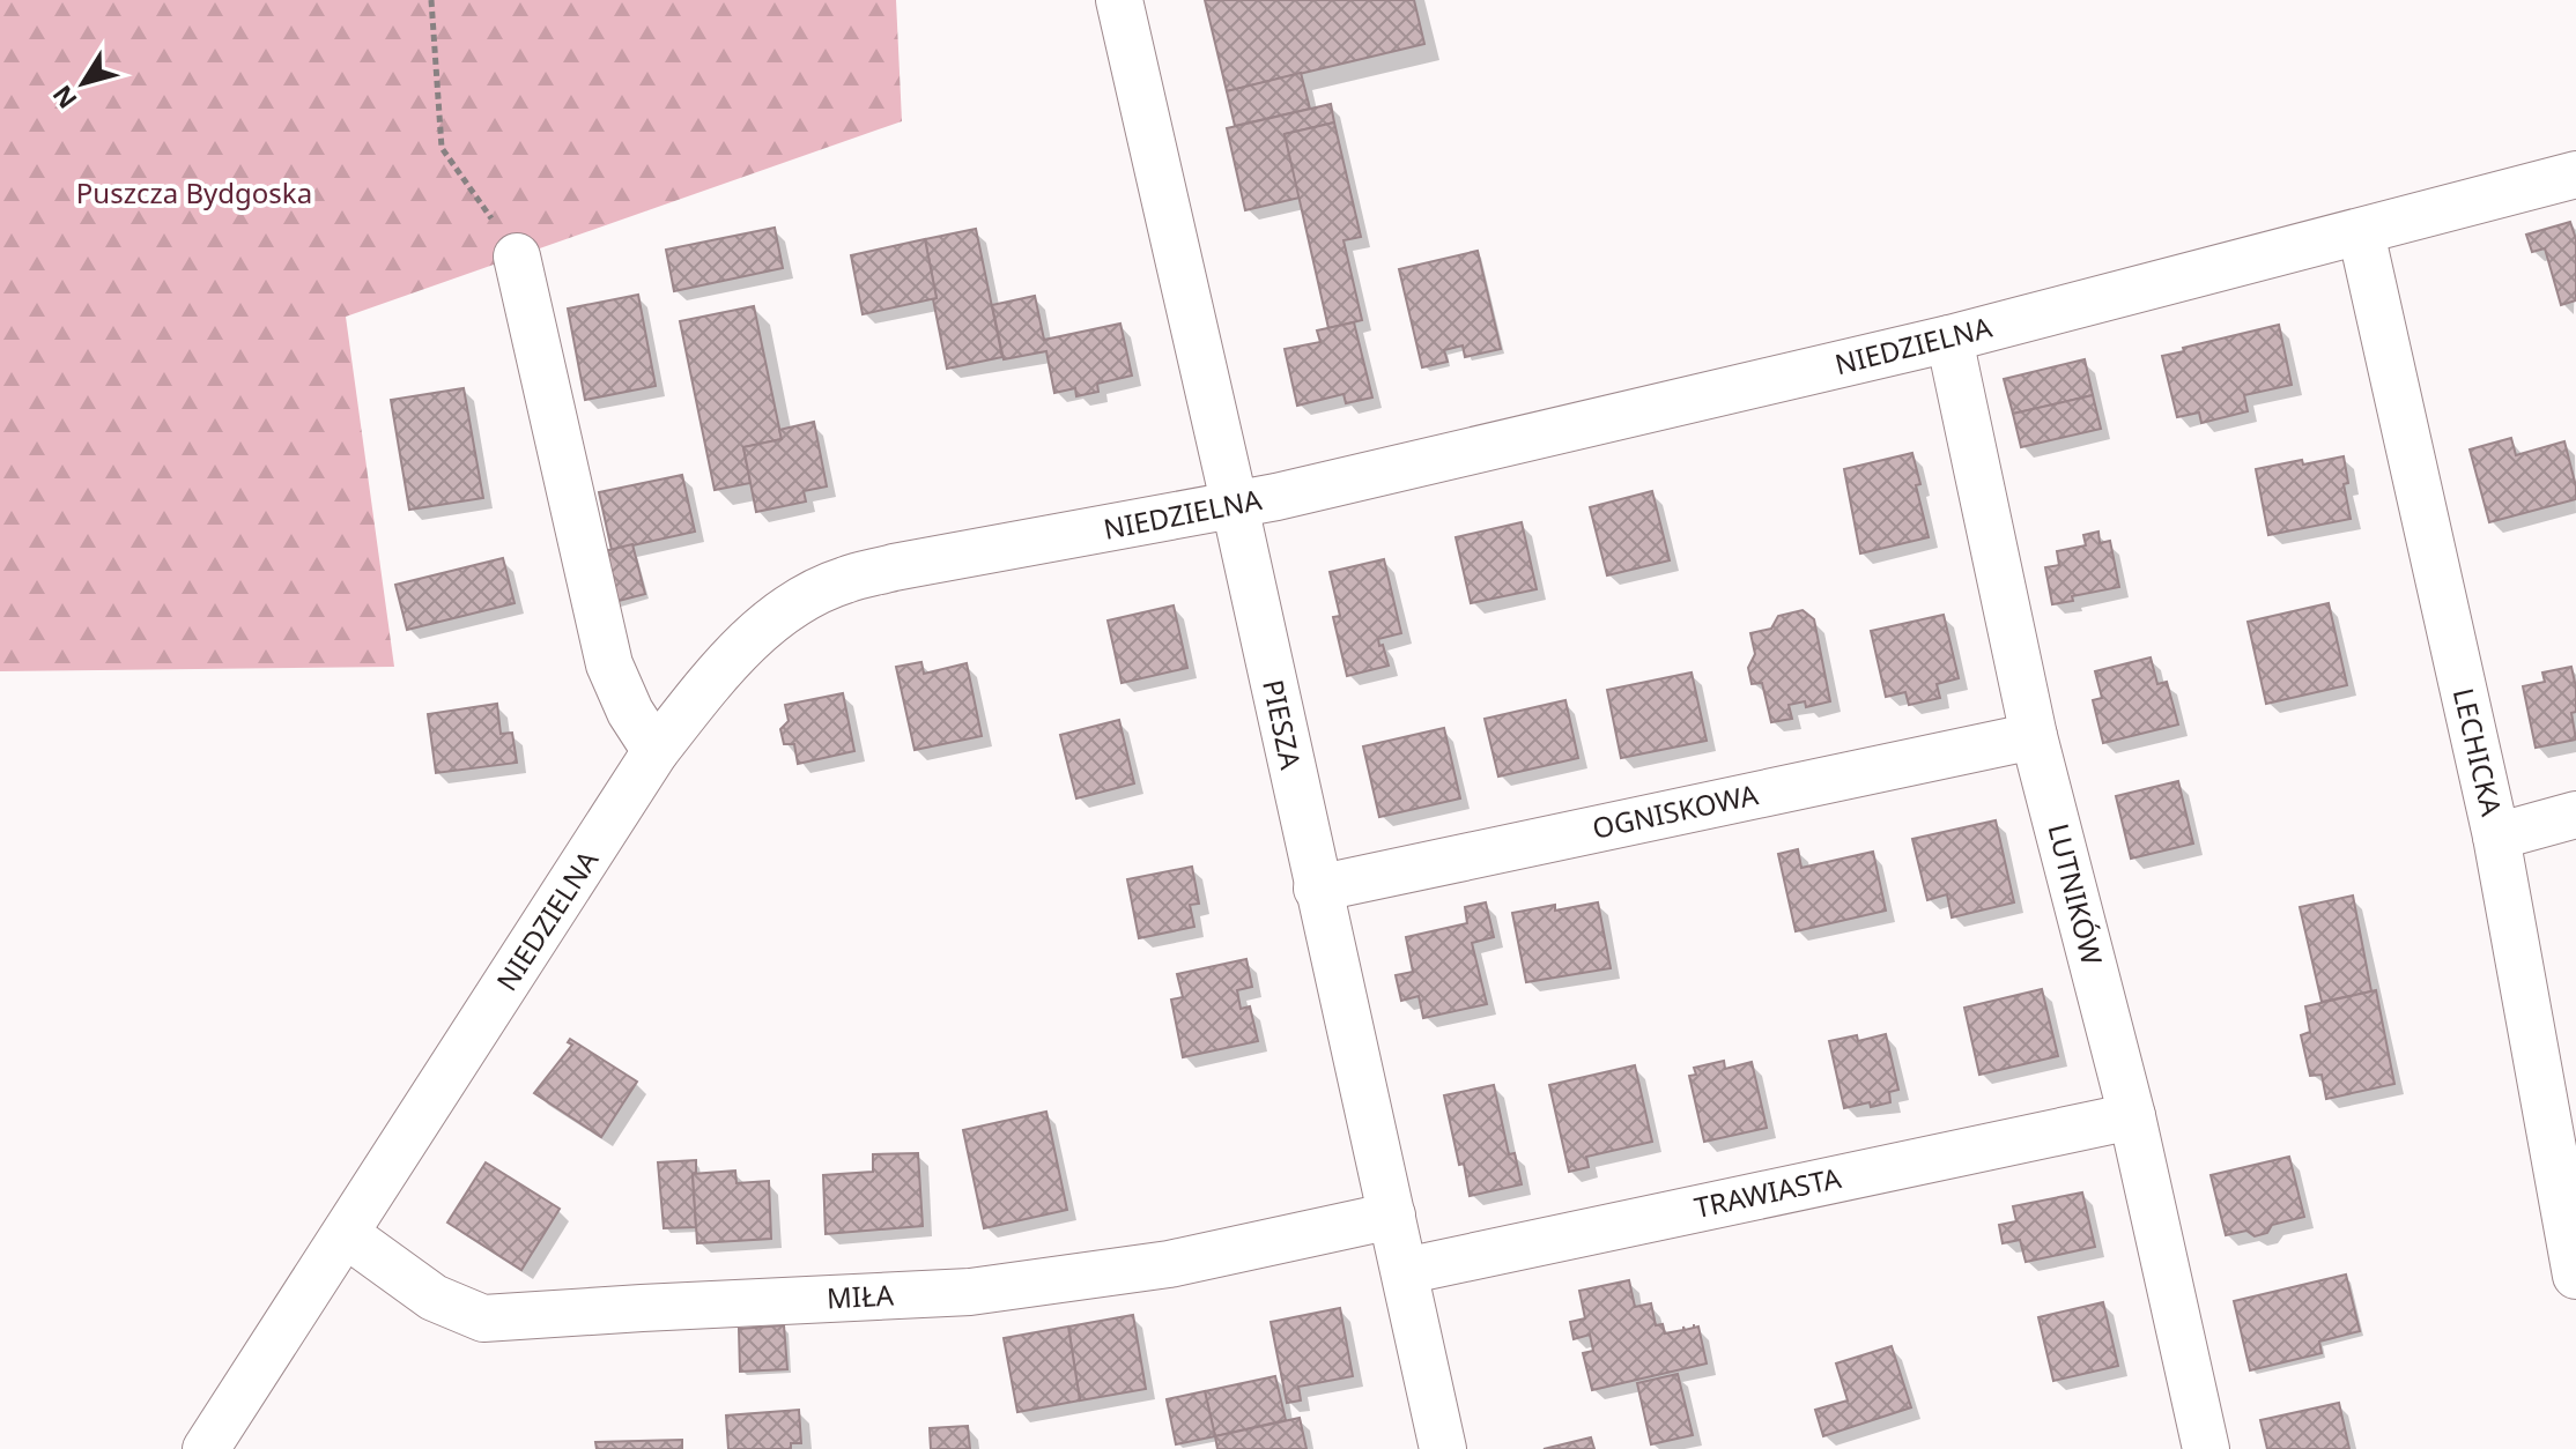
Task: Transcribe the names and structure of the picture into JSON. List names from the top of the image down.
{
  "streets": {
    "street": [
      "NIEDZIELNA",
      "PIESZA",
      "LECHICKA",
      "OGNISKOWA",
      "LUTNIKÓW",
      "TRAWIASTA",
      "MIŁA"
    ]
  },
  "crossings": [
    ["NIEDZIELNA", "PIESZA"],
    ["NIEDZIELNA", "LECHICKA"],
    ["NIEDZIELNA", "LUTNIKÓW"],
    ["NIEDZIELNA", "MIŁA"],
    ["PIESZA", "OGNISKOWA"],
    ["PIESZA", "TRAWIASTA"],
    ["PIESZA", "MIŁA"],
    ["OGNISKOWA", "LUTNIKÓW"],
    ["LUTNIKÓW", "TRAWIASTA"]
  ],
  "parks": ["Puszcza Bydgoska"],
  "north": "bottom left"
}
